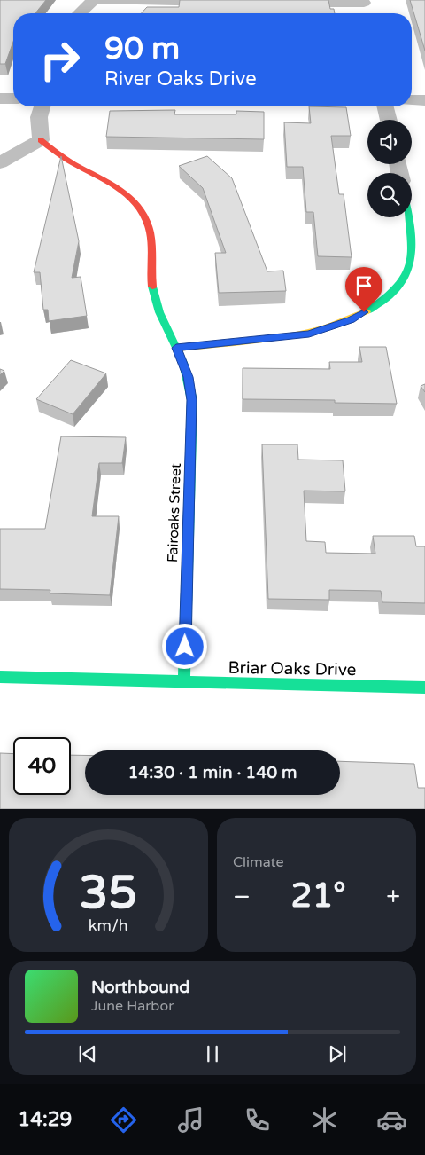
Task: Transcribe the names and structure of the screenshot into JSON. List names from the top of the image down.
{
  "streets": {
    "street": ["Fairoaks Street", "Briar Oaks Drive"]
  },
  "crossings": [
    ["Fairoaks Street", "Briar Oaks Drive"]
  ],
  "page": {
    "turn": ["90 m", "River Oaks Drive"],
    "limit": "40",
    "trip": "14:30 · 1 min · 140 m",
    "tile": "Climate",
    "heat": ["−", "21°", "+"],
    "song": ["Northbound", "June Harbor"],
    "tabs": "14:29",
    "gauge": ["35", "km/h"]
  }
}
